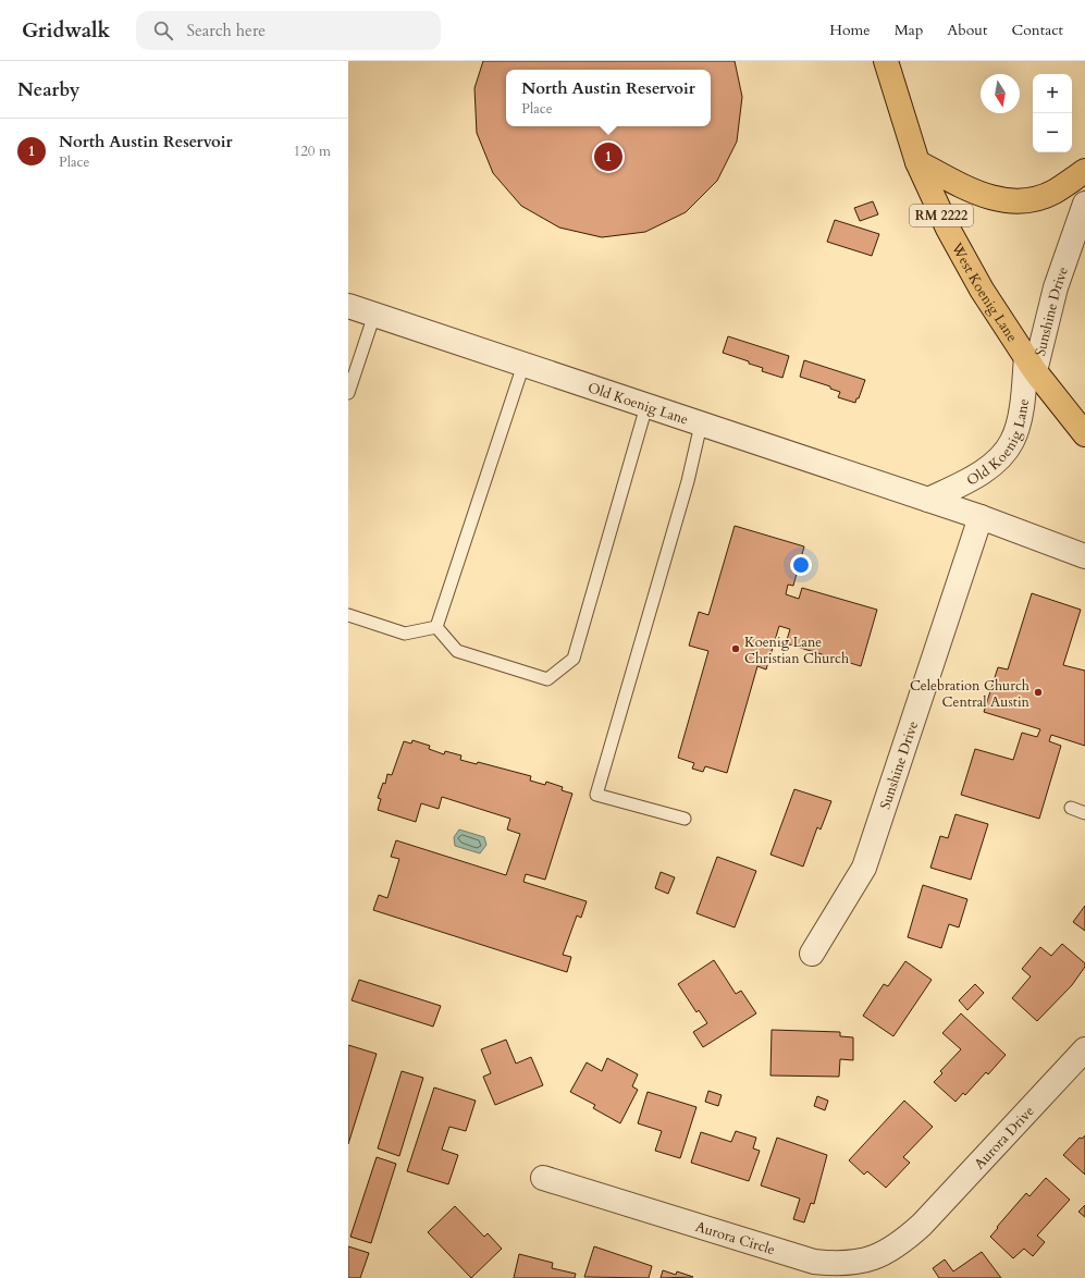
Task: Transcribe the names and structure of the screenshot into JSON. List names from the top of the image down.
{
  "streets": {
    "main road": ["RM 2222", "West Koenig Lane"],
    "street": [
      "Sunshine Drive",
      "Old Koenig Lane",
      "Aurora Drive",
      "Aurora Circle"
    ]
  },
  "crossings": [
    ["West Koenig Lane", "Sunshine Drive"],
    ["West Koenig Lane", "Old Koenig Lane"],
    ["Sunshine Drive", "Old Koenig Lane"],
    ["Aurora Drive", "Aurora Circle"]
  ],
  "places": ["Koenig Lane Christian Church", "Celebration Church Central Austin"],
  "north": "bottom",
  "page": {
    "header": "Gridwalk",
    "search": "Search here",
    "nav": [
      "Home",
      "Map",
      "About",
      "Contact"
    ],
    "heading": "Nearby",
    "popup": ["North Austin Reservoir", "Place"],
    "map_buttons": ["+", "−"],
    "list": [
      {
        "mark": "1",
        "name": "North Austin Reservoir",
        "note": "Place",
        "value": "120 m"
      }
    ],
    "pins": "1"
  }
}
